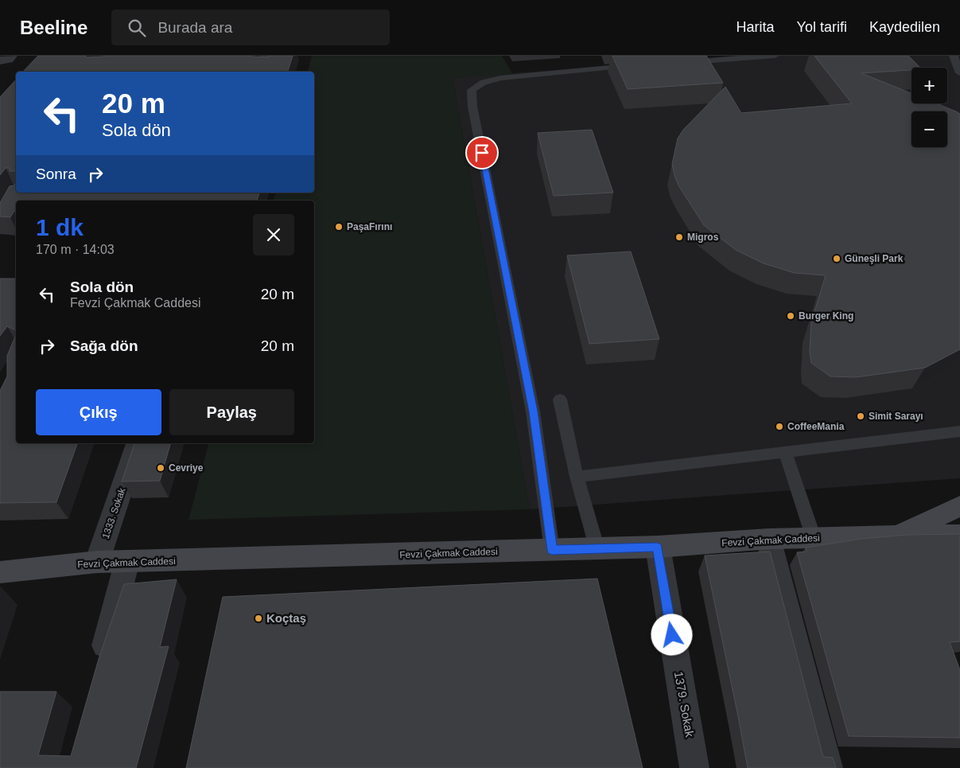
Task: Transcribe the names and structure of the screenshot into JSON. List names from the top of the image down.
{
  "streets": {
    "main road": ["Fevzi Çakmak Caddesi"],
    "street": ["1333. Sokak", "1379. Sokak"]
  },
  "crossings": [
    ["1333. Sokak", "Fevzi Çakmak Caddesi"],
    ["Fevzi Çakmak Caddesi", "1379. Sokak"]
  ],
  "places": [
    "PaşaFırını",
    "Migros",
    "Güneşli Park",
    "Burger King",
    "Simit Sarayı",
    "CoffeeMania",
    "Cevriye",
    "Koçtaş"
  ],
  "page": {
    "header": "Beeline",
    "search": "Burada ara",
    "nav": ["Harita", "Yol tarifi", "Kaydedilen"],
    "map_buttons": ["+", "−"],
    "turn": ["20 m", "Sola dön"],
    "then": "Sonra",
    "heading": ["1 dk", "170 m · 14:03"],
    "list": [
      {
        "name": "Sola dön",
        "note": "Fevzi Çakmak Caddesi",
        "value": "20 m"
      },
      {
        "name": "Sağa dön",
        "value": "20 m"
      }
    ],
    "buttons": ["Çıkış", "Paylaş"]
  }
}
